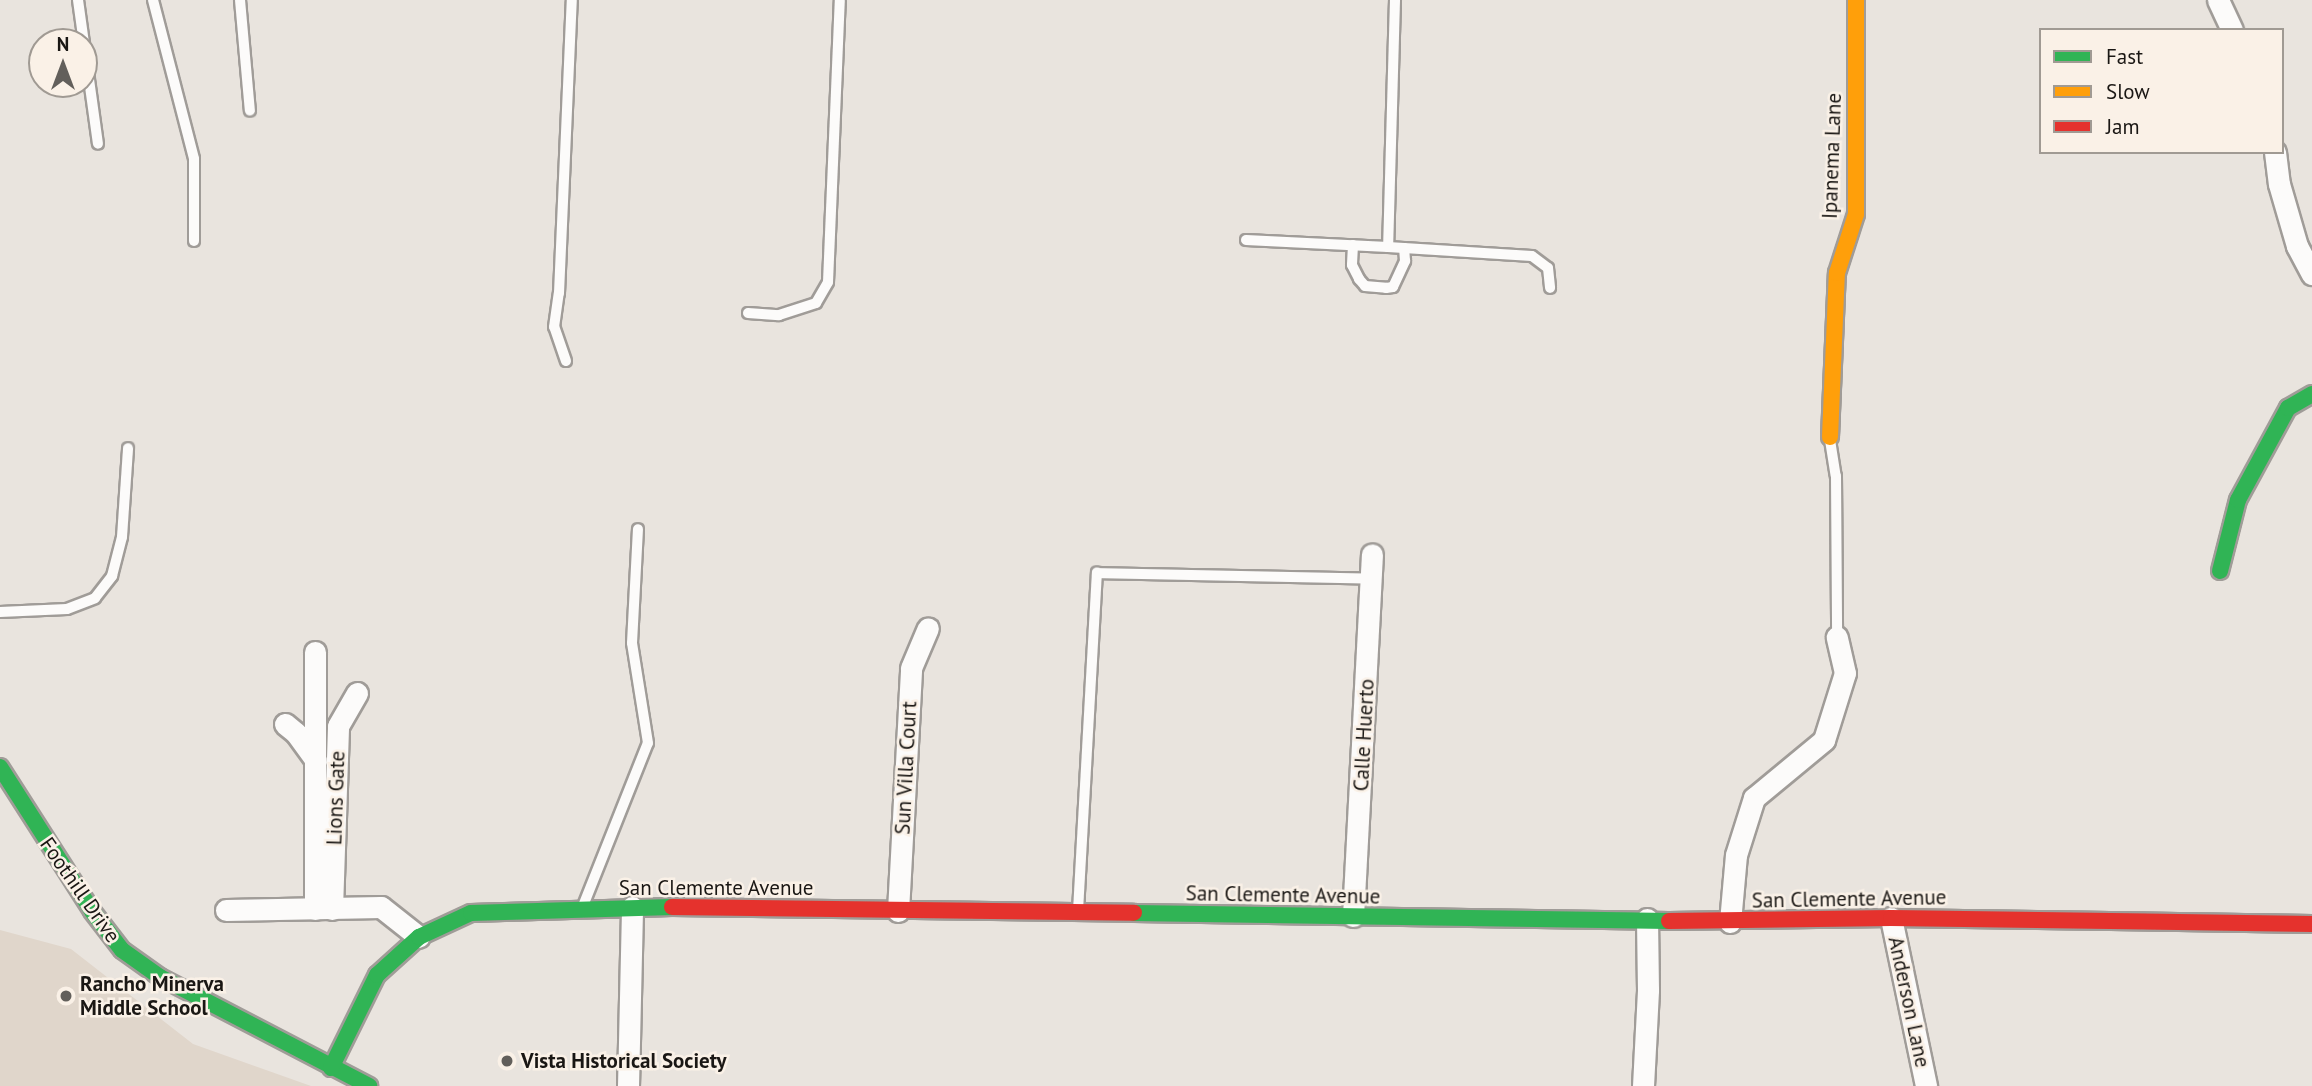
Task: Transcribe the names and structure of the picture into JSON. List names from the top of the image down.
{
  "streets": {
    "street": [
      "Ipanema Lane",
      "Calle Huerto",
      "Sun Villa Court",
      "Lions Gate",
      "San Clemente Avenue",
      "Foothill Drive",
      "Anderson Lane"
    ]
  },
  "crossings": [
    ["Calle Huerto", "San Clemente Avenue"],
    ["Sun Villa Court", "San Clemente Avenue"],
    ["San Clemente Avenue", "Foothill Drive"],
    ["San Clemente Avenue", "Anderson Lane"]
  ],
  "places": ["Rancho Minerva Middle School", "Vista Historical Society"],
  "legend": ["Fast", "Slow", "Jam"],
  "north": "top"
}
